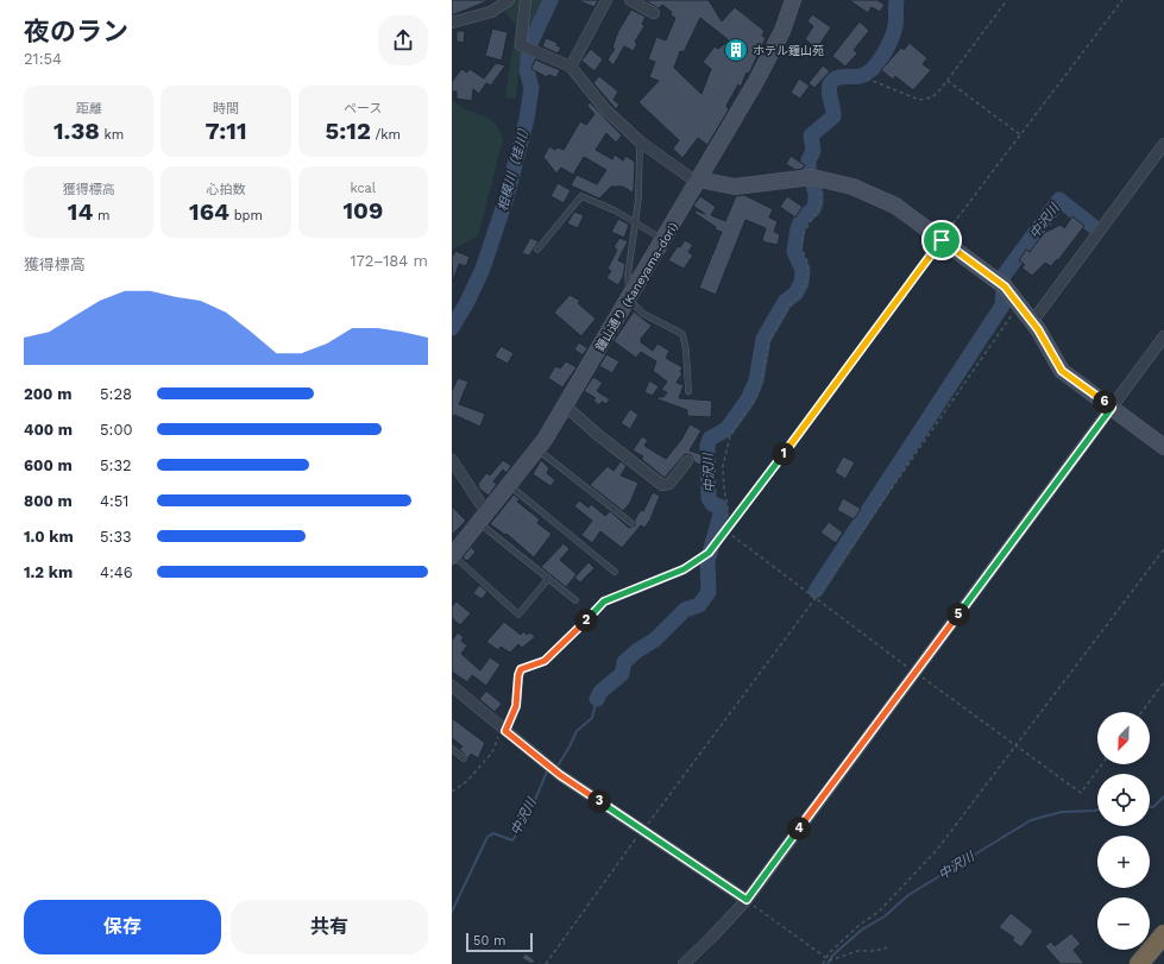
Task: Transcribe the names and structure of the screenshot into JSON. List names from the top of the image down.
{
  "streets": {
    "street": ["鐘山通り (Kaneyama-dori)"]
  },
  "water": ["相模川（桂川）", "中沢川"],
  "places": {
    "building": ["ホテル鐘山苑"]
  },
  "scale_bar": "50 m",
  "north": "bottom left",
  "page": {
    "heading": ["夜のラン", "21:54"],
    "stats": [
      ["距離", "1.38 km"],
      ["時間", "7:11"],
      ["ペース", "5:12 /km"],
      ["獲得標高", "14 m"],
      ["心拍数", "164 bpm"],
      ["kcal", "109"]
    ],
    "chart": ["獲得標高", "172–184 m"],
    "list": [
      {
        "name": "200 m",
        "note": "5:28"
      },
      {
        "name": "400 m",
        "note": "5:00"
      },
      {
        "name": "600 m",
        "note": "5:32"
      },
      {
        "name": "800 m",
        "note": "4:51"
      },
      {
        "name": "1.0 km",
        "note": "5:33"
      },
      {
        "name": "1.2 km",
        "note": "4:46"
      }
    ],
    "pins": [
      "6",
      "1",
      "5",
      "2",
      "3",
      "4"
    ],
    "map_buttons": ["+", "−"],
    "buttons": ["保存", "共有"],
    "scale": "50 m"
  }
}
